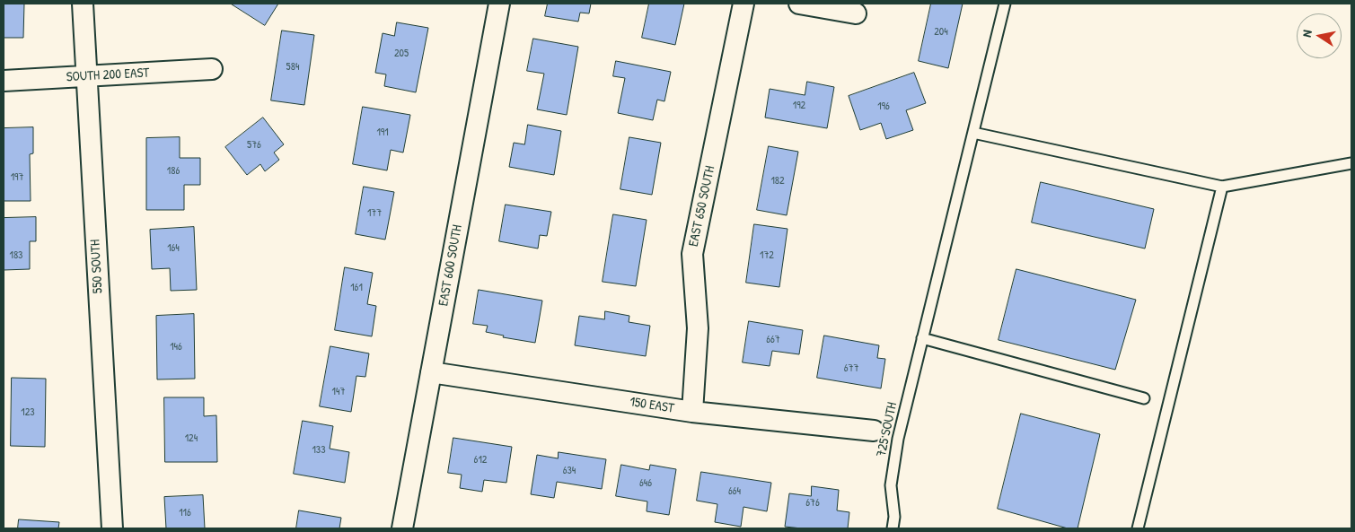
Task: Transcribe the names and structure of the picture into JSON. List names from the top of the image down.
{
  "streets": {
    "street": [
      "SOUTH 200 EAST",
      "EAST 650 SOUTH",
      "EAST 600 SOUTH",
      "550 SOUTH",
      "150 EAST"
    ],
    "lane": ["725 SOUTH"]
  },
  "crossings": [
    ["SOUTH 200 EAST", "550 SOUTH"],
    ["EAST 650 SOUTH", "150 EAST"],
    ["EAST 600 SOUTH", "150 EAST"]
  ],
  "house_numbers": [
    "204",
    "205",
    "584",
    "192",
    "196",
    "191",
    "576",
    "186",
    "197",
    "182",
    "177",
    "164",
    "183",
    "172",
    "161",
    "667",
    "146",
    "677",
    "147",
    "123",
    "124",
    "133",
    "612",
    "634",
    "646",
    "664",
    "676",
    "116"
  ],
  "north": "left"
}
